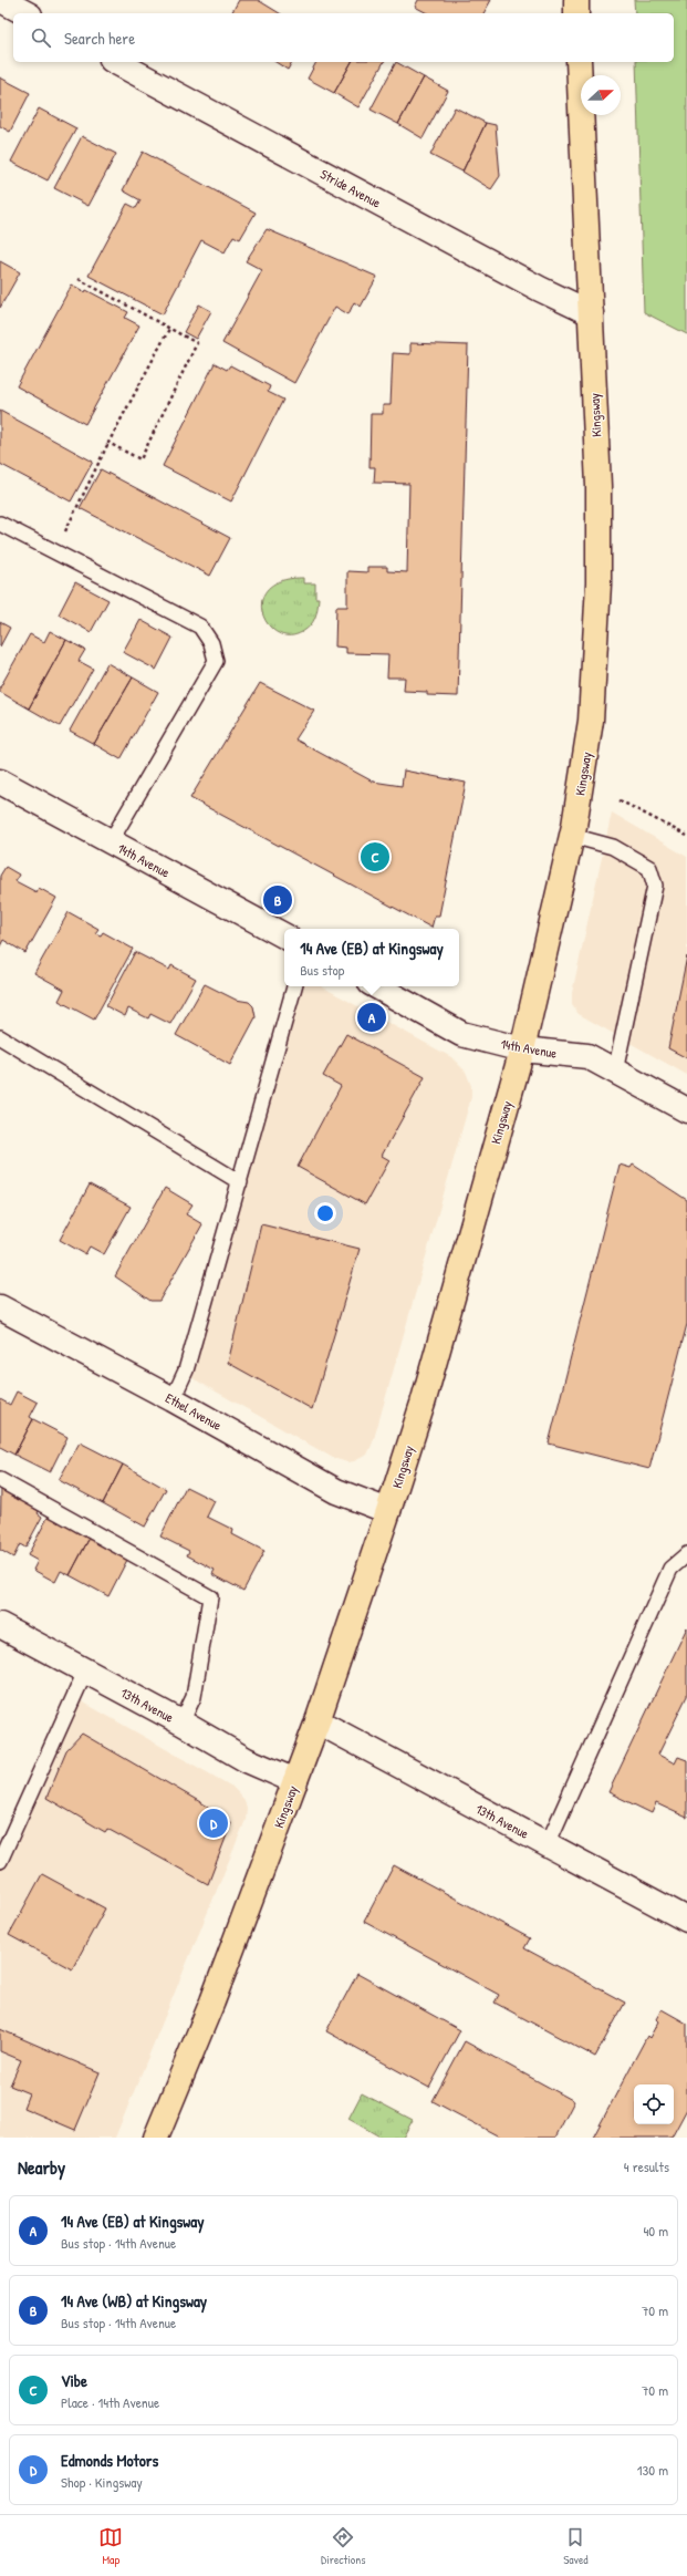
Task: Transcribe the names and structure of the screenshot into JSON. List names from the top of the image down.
{
  "streets": {
    "main road": ["Kingsway"],
    "street": [
      "Stride Avenue",
      "14th Avenue",
      "Ethel Avenue",
      "13th Avenue"
    ]
  },
  "crossings": [
    ["Stride Avenue", "Kingsway"],
    ["Kingsway", "14th Avenue"],
    ["Kingsway", "Ethel Avenue"],
    ["Kingsway", "13th Avenue"]
  ],
  "north": "right",
  "page": {
    "search": "Search here",
    "pins": [
      "C",
      "B",
      "A",
      "D"
    ],
    "popup": ["14 Ave (EB) at Kingsway", "Bus stop"],
    "heading": ["Nearby", "4 results"],
    "list": [
      {
        "mark": "A",
        "name": "14 Ave (EB) at Kingsway",
        "note": "Bus stop · 14th Avenue",
        "value": "40 m"
      },
      {
        "mark": "B",
        "name": "14 Ave (WB) at Kingsway",
        "note": "Bus stop · 14th Avenue",
        "value": "70 m"
      },
      {
        "mark": "C",
        "name": "Vibe",
        "note": "Place · 14th Avenue",
        "value": "70 m"
      },
      {
        "mark": "D",
        "name": "Edmonds Motors",
        "note": "Shop · Kingsway",
        "value": "130 m"
      }
    ],
    "nav": ["Map", "Directions", "Saved"]
  }
}
